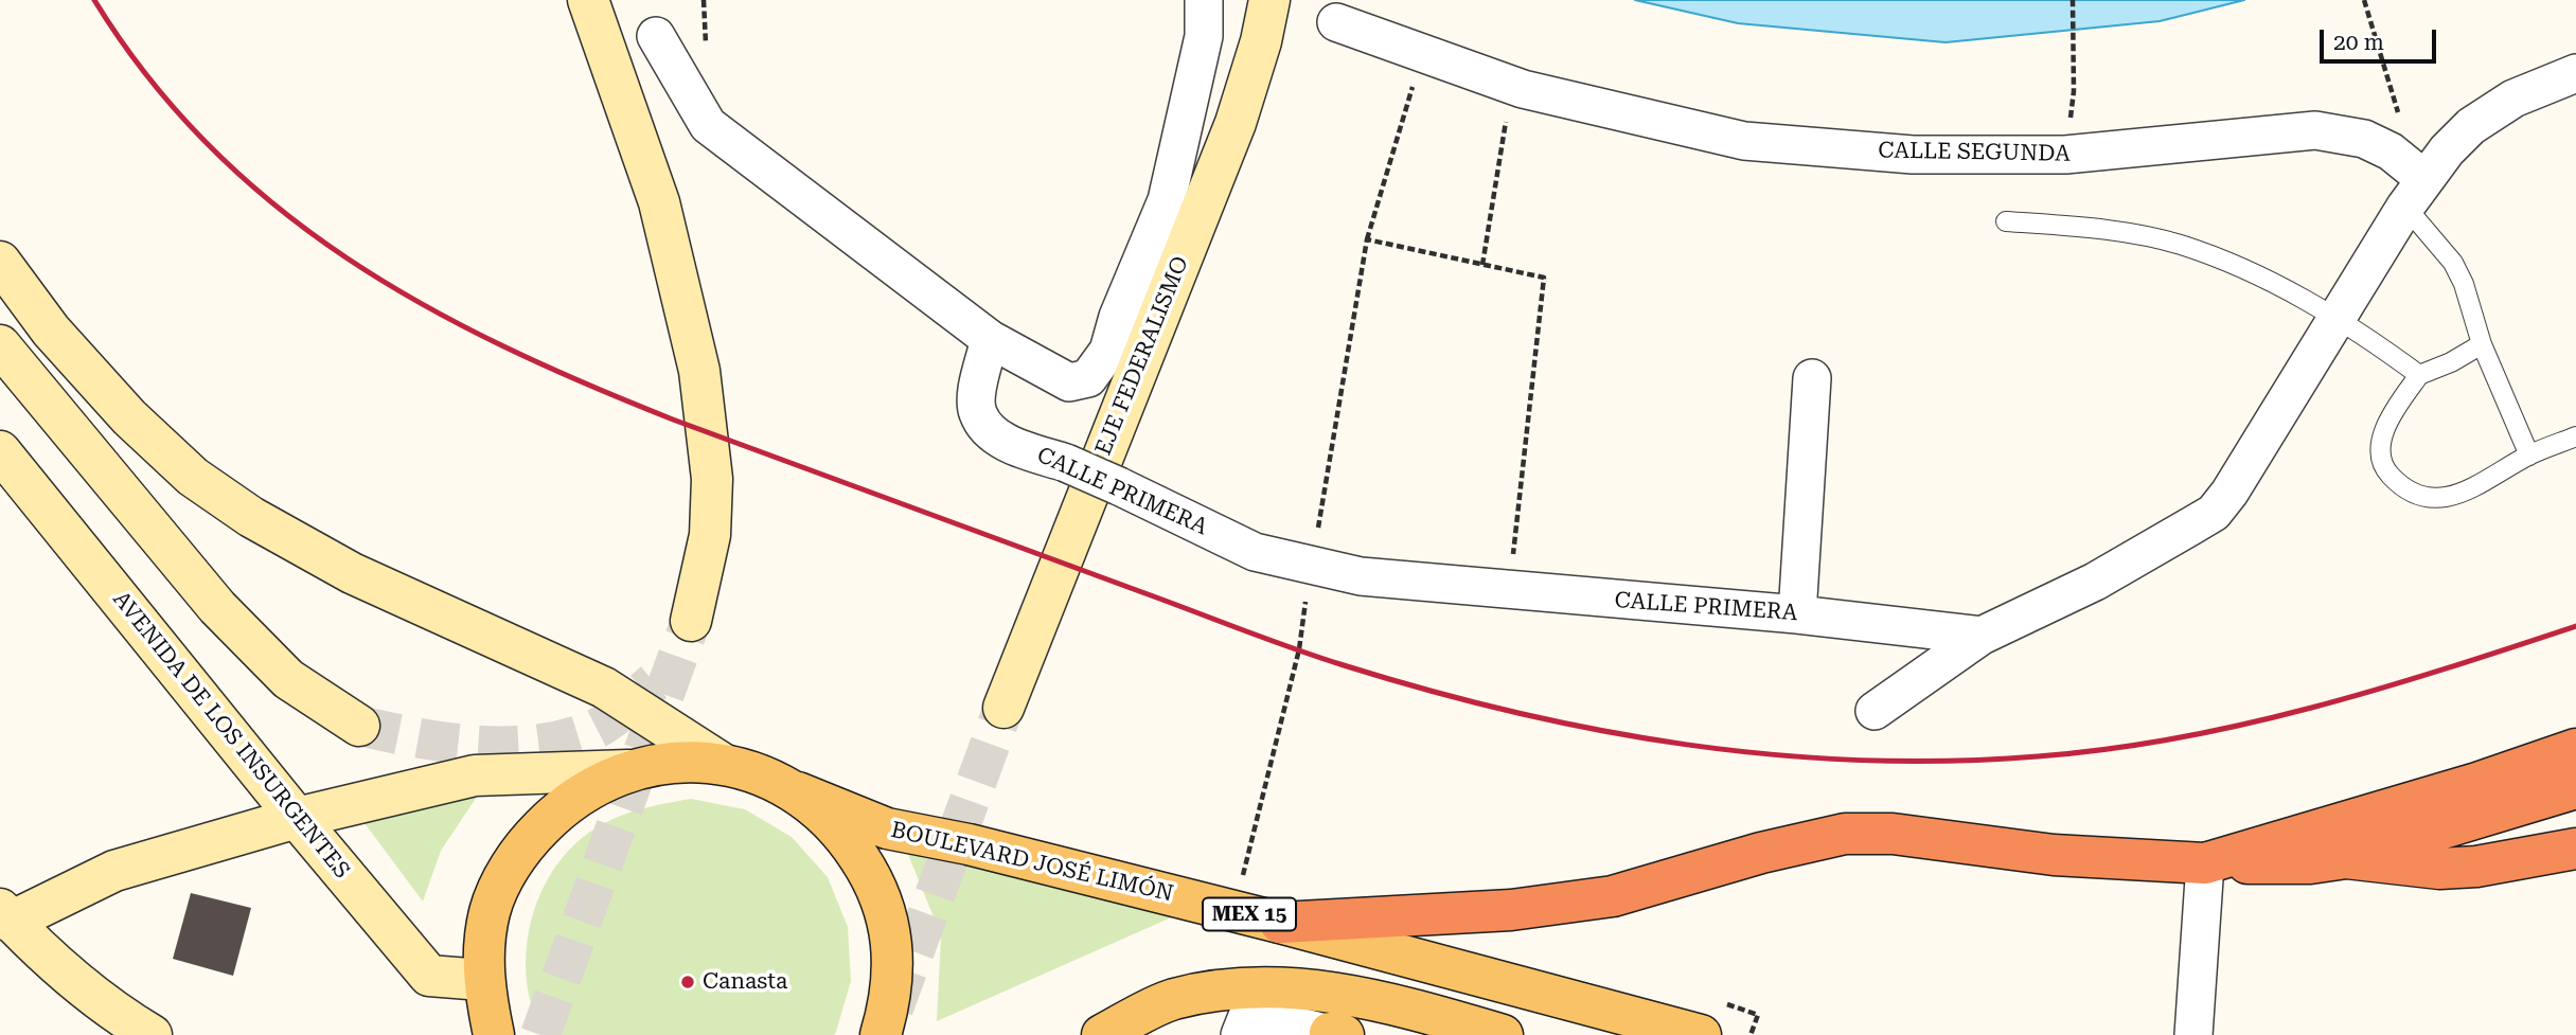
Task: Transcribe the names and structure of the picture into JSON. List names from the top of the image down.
{
  "streets": {
    "main road": [
      "EJE FEDERALISMO",
      "AVENIDA DE LOS INSURGENTES",
      "BOULEVARD JOSÉ LIMÓN",
      "MEX 15"
    ],
    "street": ["CALLE SEGUNDA", "CALLE PRIMERA"]
  },
  "places": ["Canasta"],
  "scale_bar": "20 m"
}
